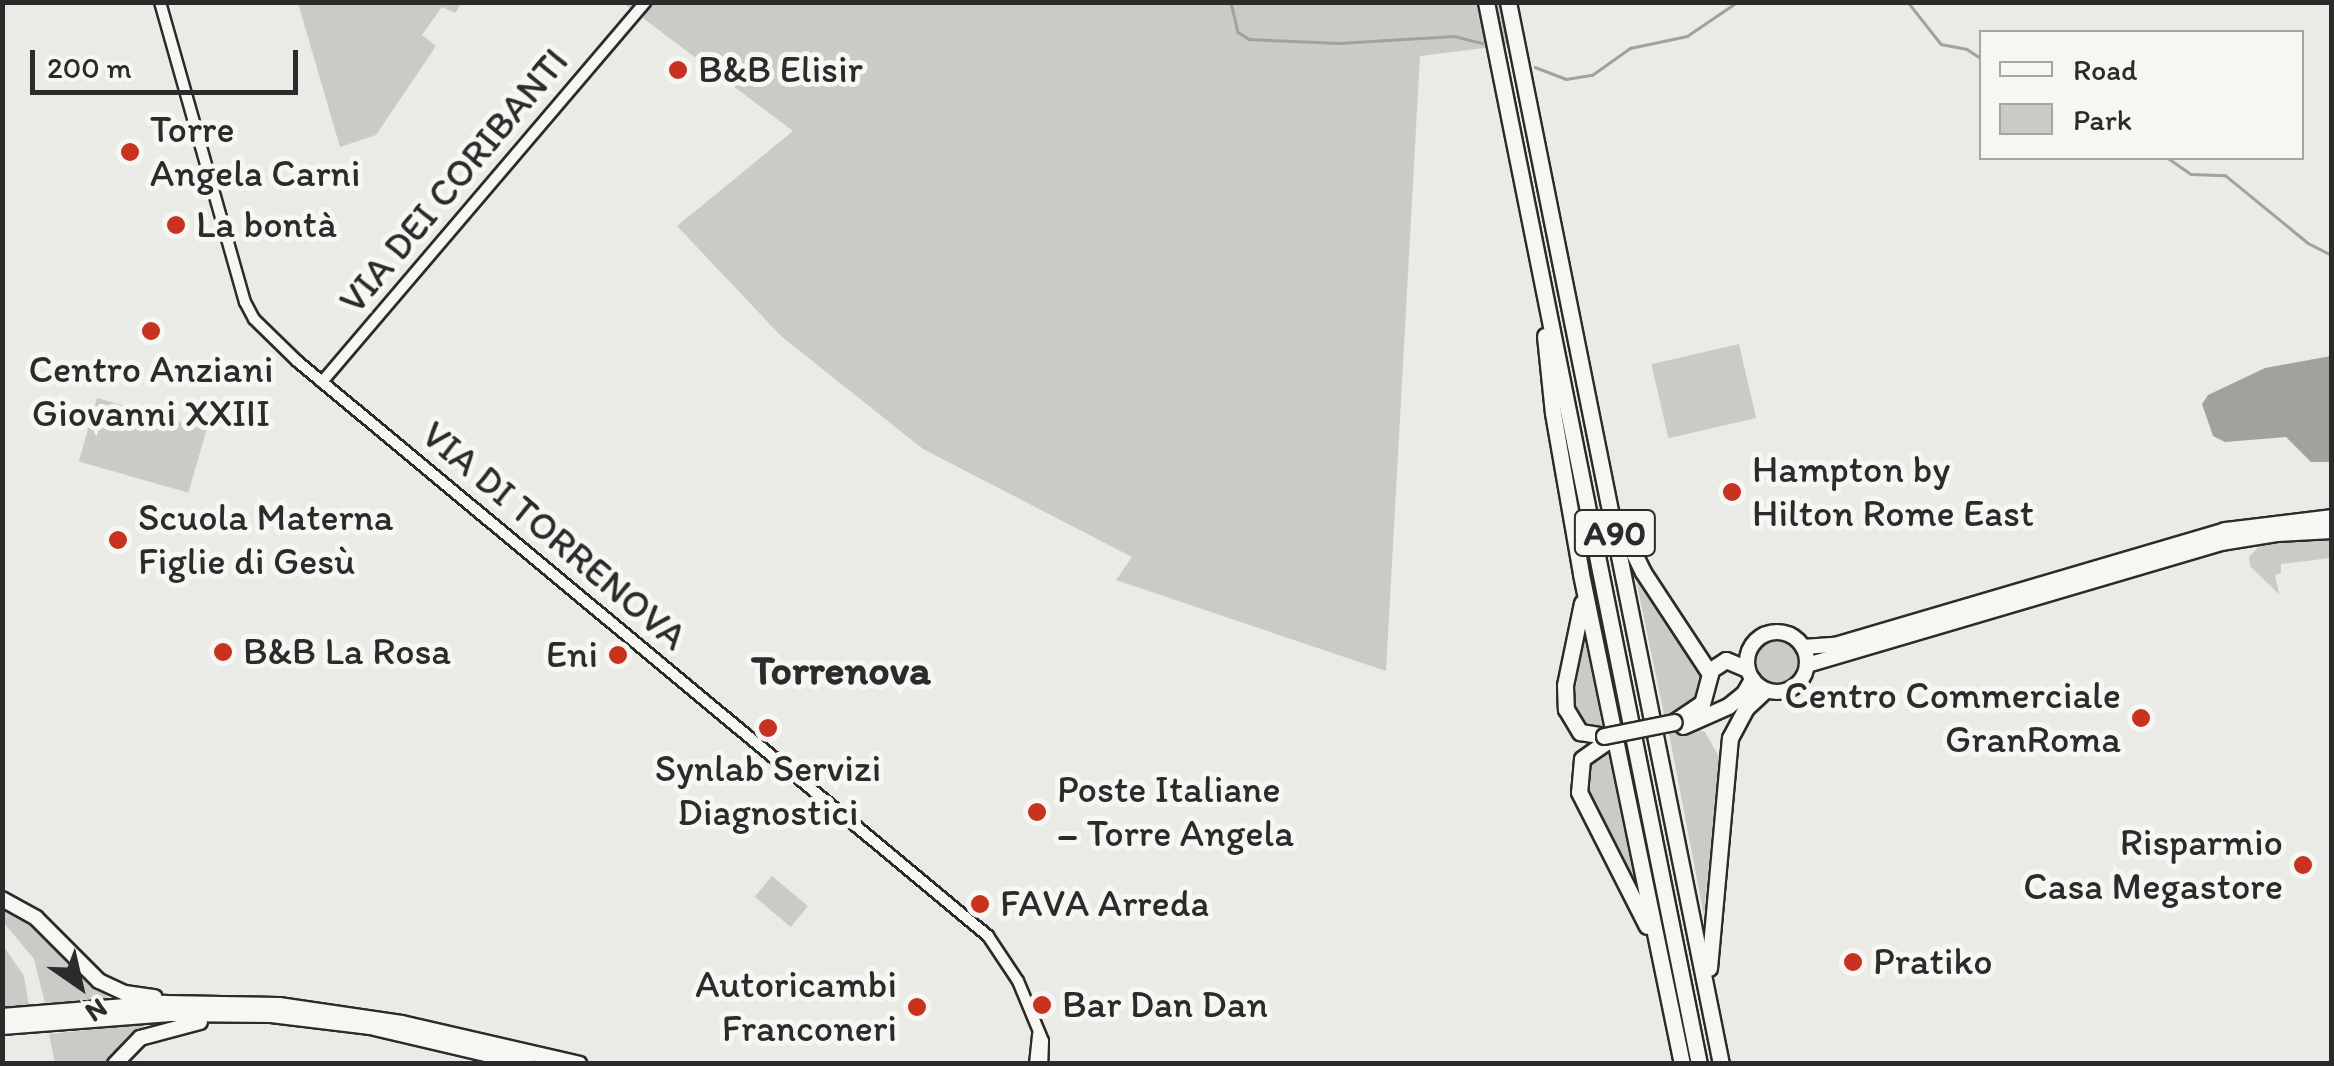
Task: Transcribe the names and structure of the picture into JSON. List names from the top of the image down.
{
  "streets": {
    "highway": ["A90"],
    "street": ["VIA DEI CORIBANTI", "VIA DI TORRENOVA"]
  },
  "crossings": [
    ["VIA DEI CORIBANTI", "VIA DI TORRENOVA"]
  ],
  "districts": ["Torrenova"],
  "places": [
    "B&B Elisir",
    "Torre Angela Carni",
    "La bontà",
    "Centro Anziani Giovanni XXIII",
    "Hampton by Hilton Rome East",
    "Scuola Materna Figlie di Gesù",
    "B&B La Rosa",
    "Eni",
    "Centro Commerciale GranRoma",
    "Synlab Servizi Diagnostici",
    "Poste Italiane – Torre Angela",
    "Risparmio Casa Megastore",
    "FAVA Arreda",
    "Pratiko",
    "Bar Dan Dan",
    "Autoricambi Franconeri"
  ],
  "legend": ["Road", "Park"],
  "scale_bar": "200 m",
  "north": "bottom right"
}
